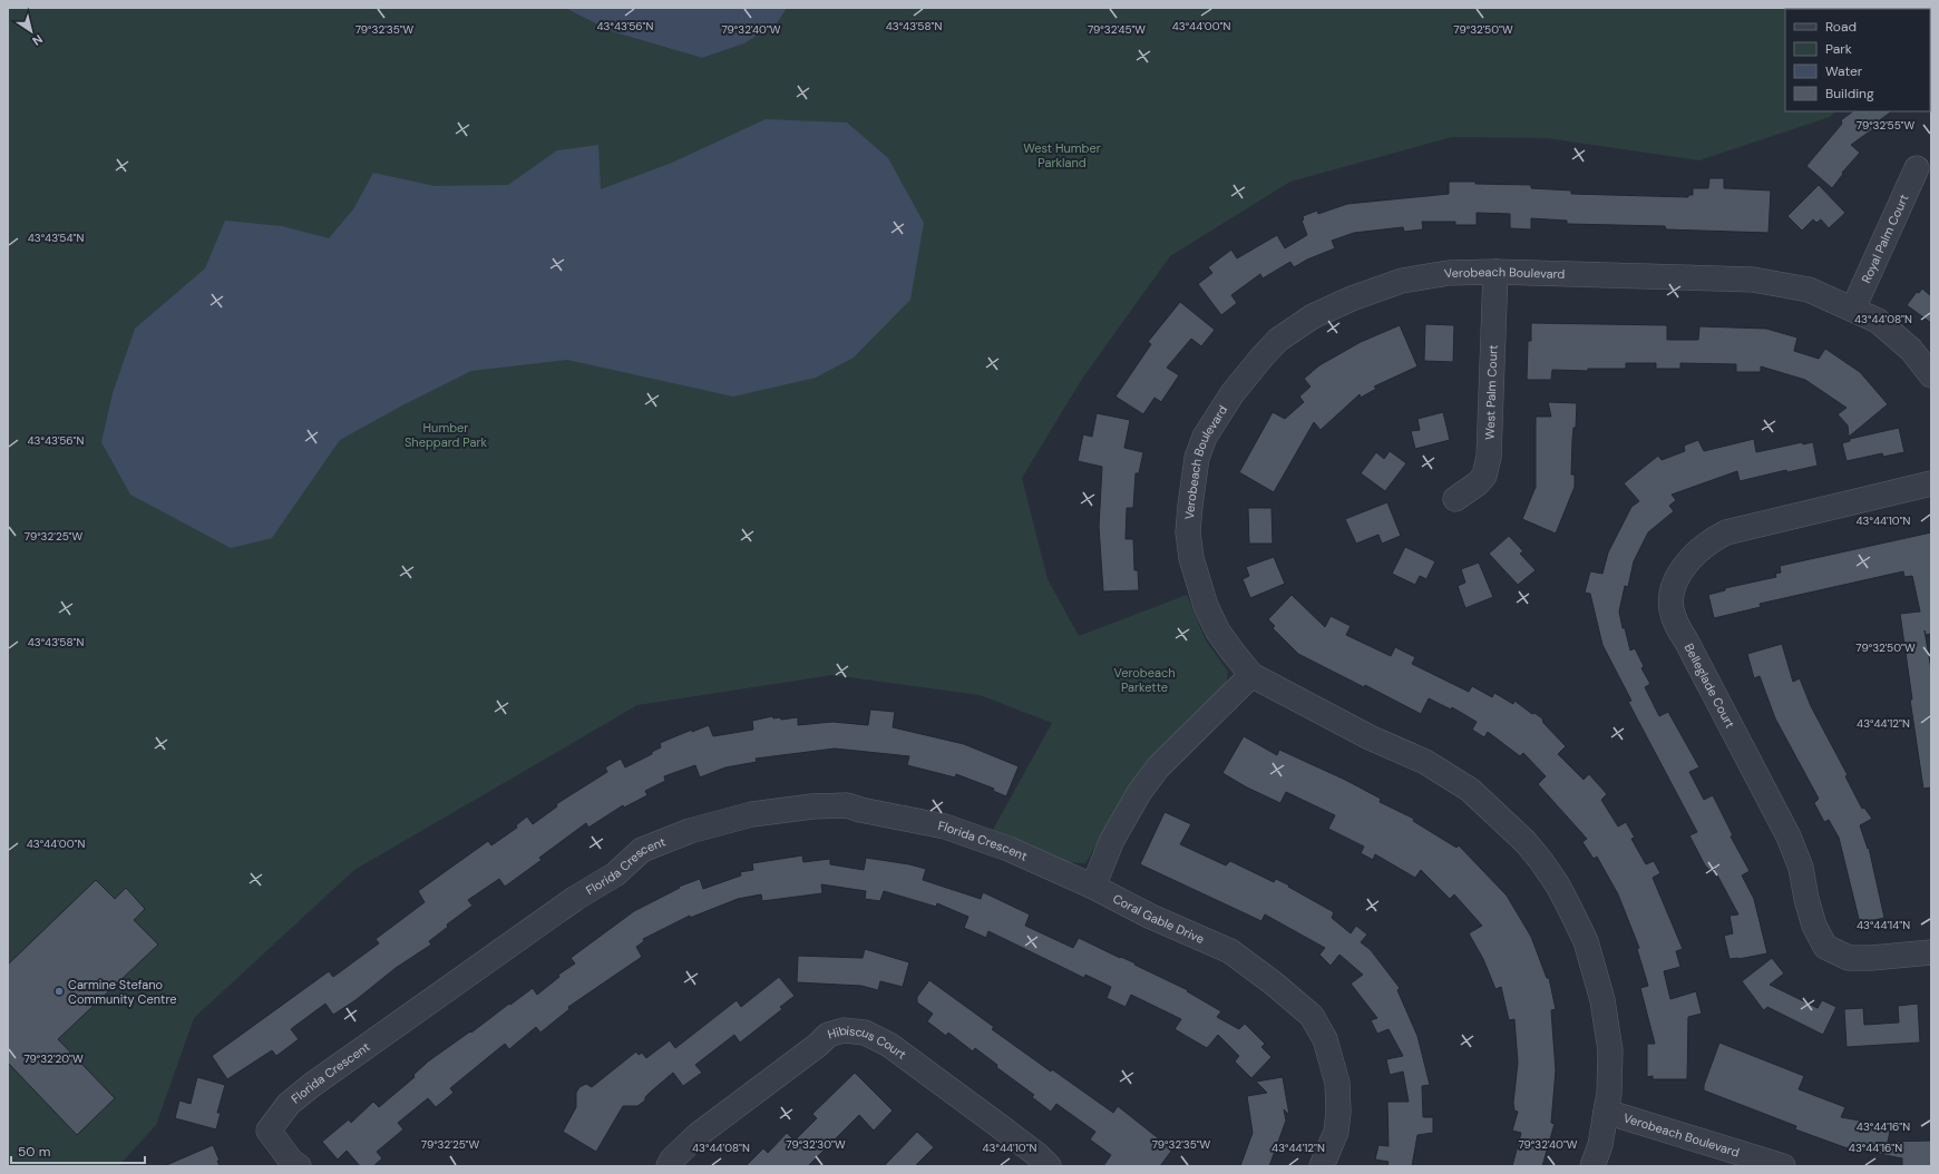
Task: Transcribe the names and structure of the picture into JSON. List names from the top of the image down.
{
  "streets": {
    "street": [
      "Royal Palm Court",
      "Verobeach Boulevard",
      "West Palm Court",
      "Belleglade Court",
      "Florida Crescent",
      "Coral Gable Drive",
      "Hibiscus Court"
    ]
  },
  "crossings": [
    ["Royal Palm Court", "Verobeach Boulevard"],
    ["Verobeach Boulevard", "West Palm Court"],
    ["Florida Crescent", "Coral Gable Drive"]
  ],
  "parks": ["West Humber Parkland", "Humber Sheppard Park", "Verobeach Parkette"],
  "places": ["Carmine Stefano Community Centre"],
  "legend": [
    "Road",
    "Park",
    "Water",
    "Building"
  ],
  "scale_bar": "50 m",
  "north": "bottom right",
  "coordinates": [
    "43°43'56\"N",
    "43°43'58\"N",
    "43°44'00\"N",
    "79°32'35\"W",
    "79°32'40\"W",
    "79°32'45\"W",
    "79°32'50\"W",
    "79°32'55\"W",
    "43°43'54\"N",
    "43°44'08\"N",
    "43°44'10\"N",
    "79°32'25\"W",
    "43°44'12\"N",
    "43°44'14\"N",
    "79°32'20\"W",
    "43°44'16\"N",
    "79°32'30\"W"
  ]
}
